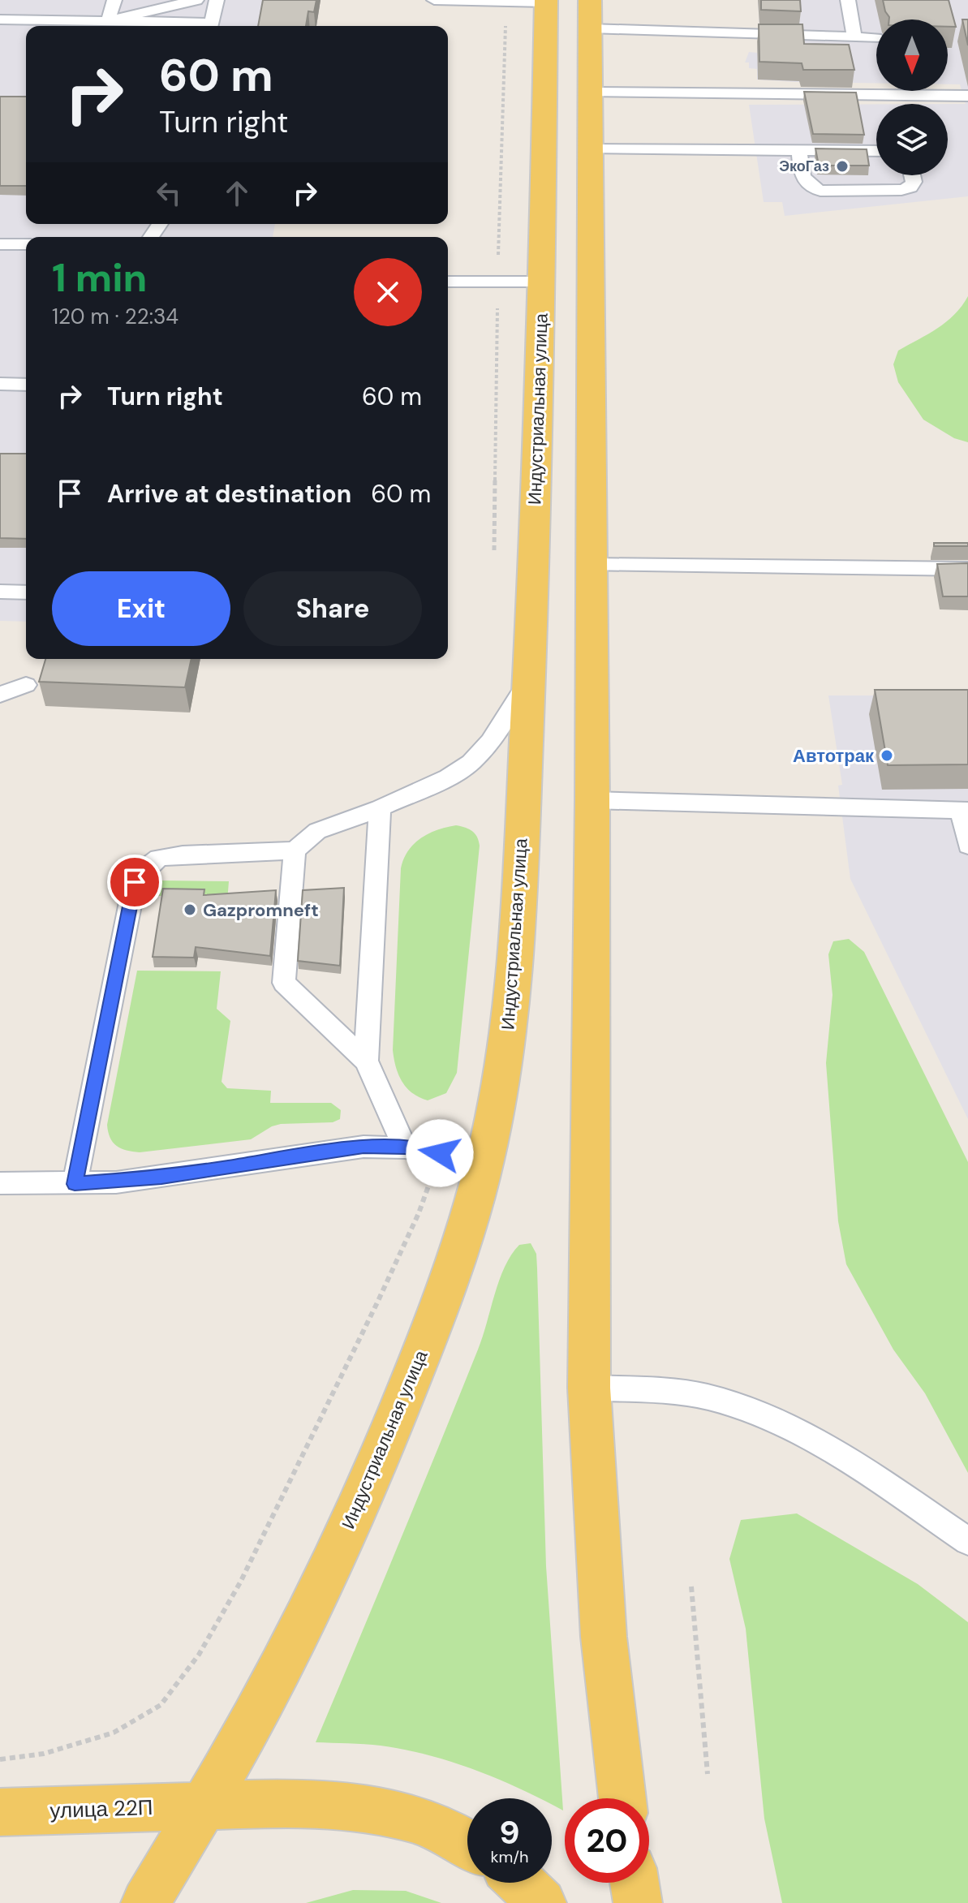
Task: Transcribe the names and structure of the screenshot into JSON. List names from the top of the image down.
{
  "streets": {
    "main road": ["Индустриальная улица", "улица 22П"]
  },
  "crossings": [
    ["Индустриальная улица", "улица 22П"]
  ],
  "places": ["ЭкоГаз", "Автотрак", "Gazpromneft"],
  "north": "bottom",
  "page": {
    "turn": ["60 m", "Turn right"],
    "heading": ["1 min", "120 m · 22:34"],
    "list": [
      {
        "name": "Turn right",
        "value": "60 m"
      },
      {
        "name": "Arrive at destination",
        "value": "60 m"
      }
    ],
    "buttons": ["Exit", "Share"],
    "speed": "9 km/h",
    "limit": "20"
  }
}
